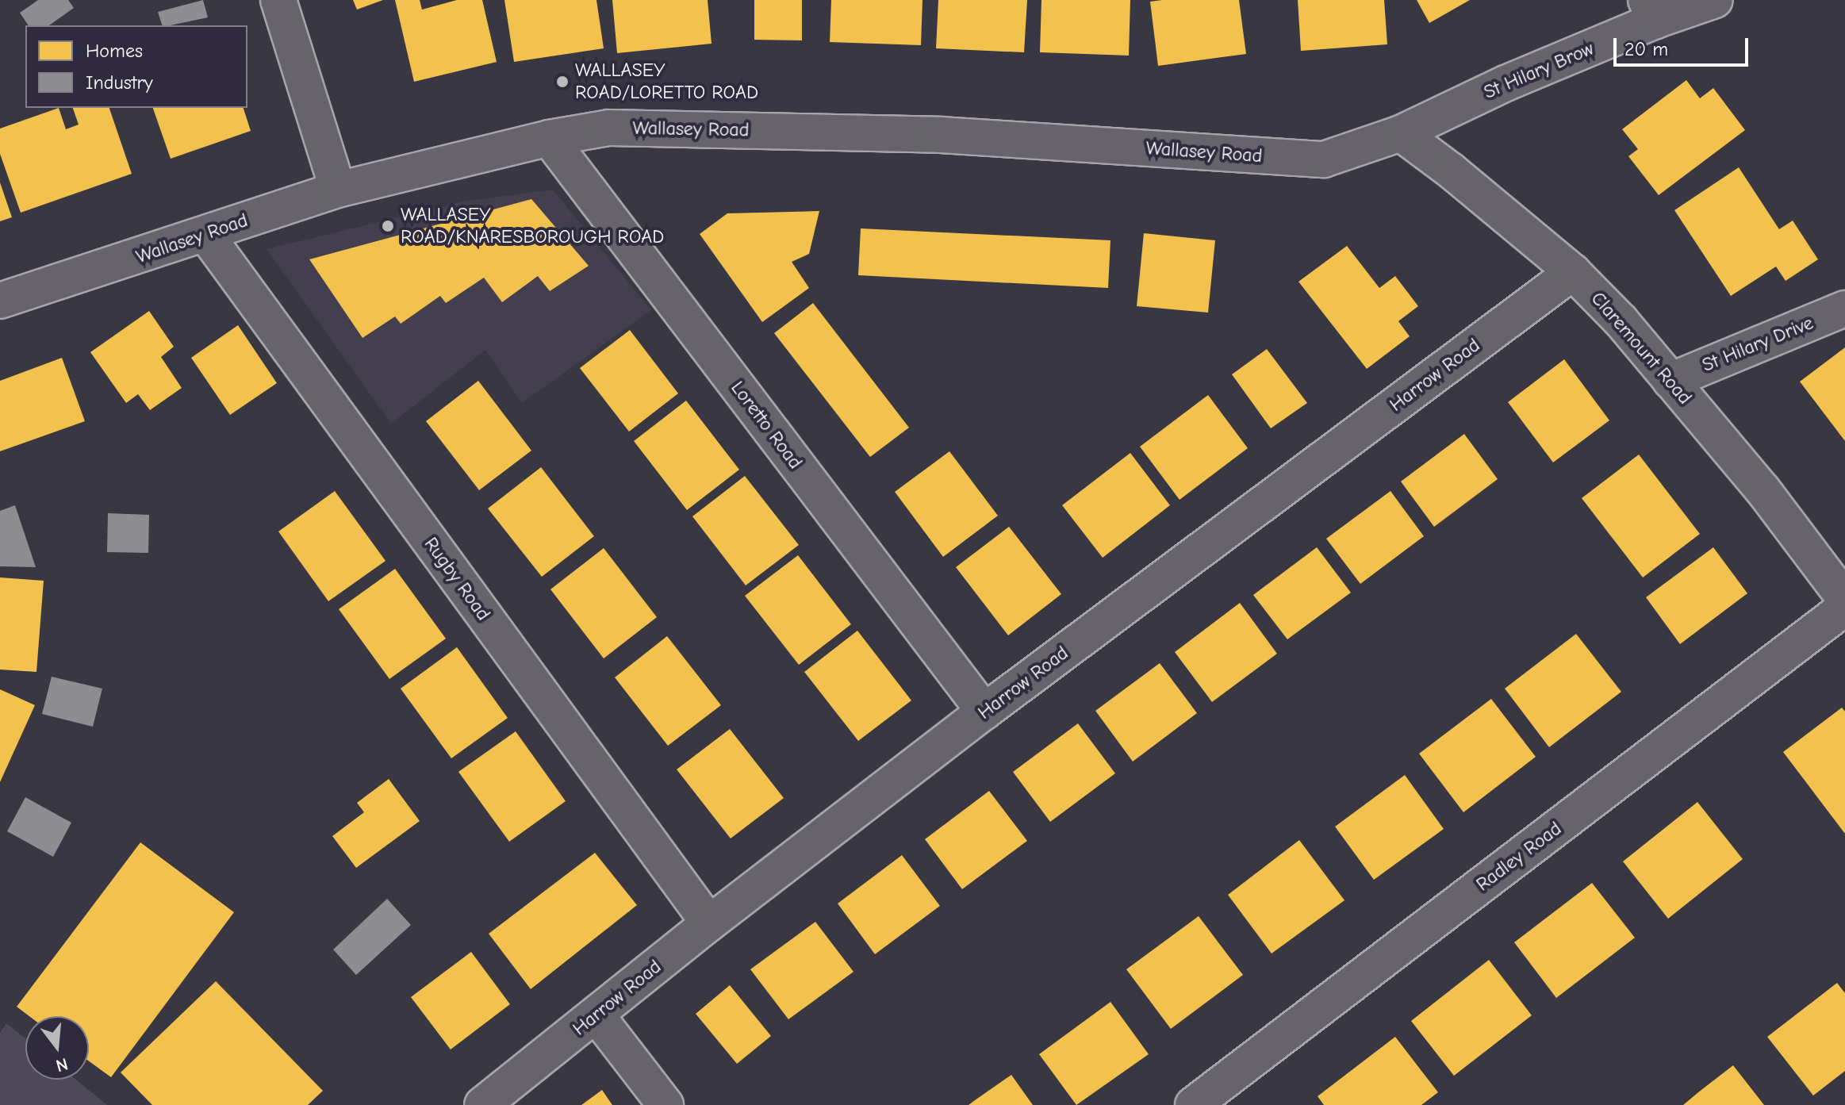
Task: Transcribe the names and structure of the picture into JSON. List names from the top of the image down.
{
  "streets": {
    "street": [
      "St Hilary Brow",
      "Wallasey Road",
      "St Hilary Drive",
      "Claremount Road",
      "Harrow Road",
      "Loretto Road",
      "Rugby Road",
      "Radley Road"
    ]
  },
  "crossings": [
    ["St Hilary Brow", "Wallasey Road"],
    ["St Hilary Brow", "Claremount Road"],
    ["Wallasey Road", "Claremount Road"],
    ["Wallasey Road", "Loretto Road"],
    ["Wallasey Road", "Rugby Road"],
    ["St Hilary Drive", "Claremount Road"],
    ["Claremount Road", "Harrow Road"],
    ["Harrow Road", "Loretto Road"],
    ["Harrow Road", "Rugby Road"]
  ],
  "places": ["WALLASEY ROAD/LORETTO ROAD", "WALLASEY ROAD/KNARESBOROUGH ROAD"],
  "legend": ["Homes", "Industry"],
  "scale_bar": "20 m",
  "north": "bottom"
}
